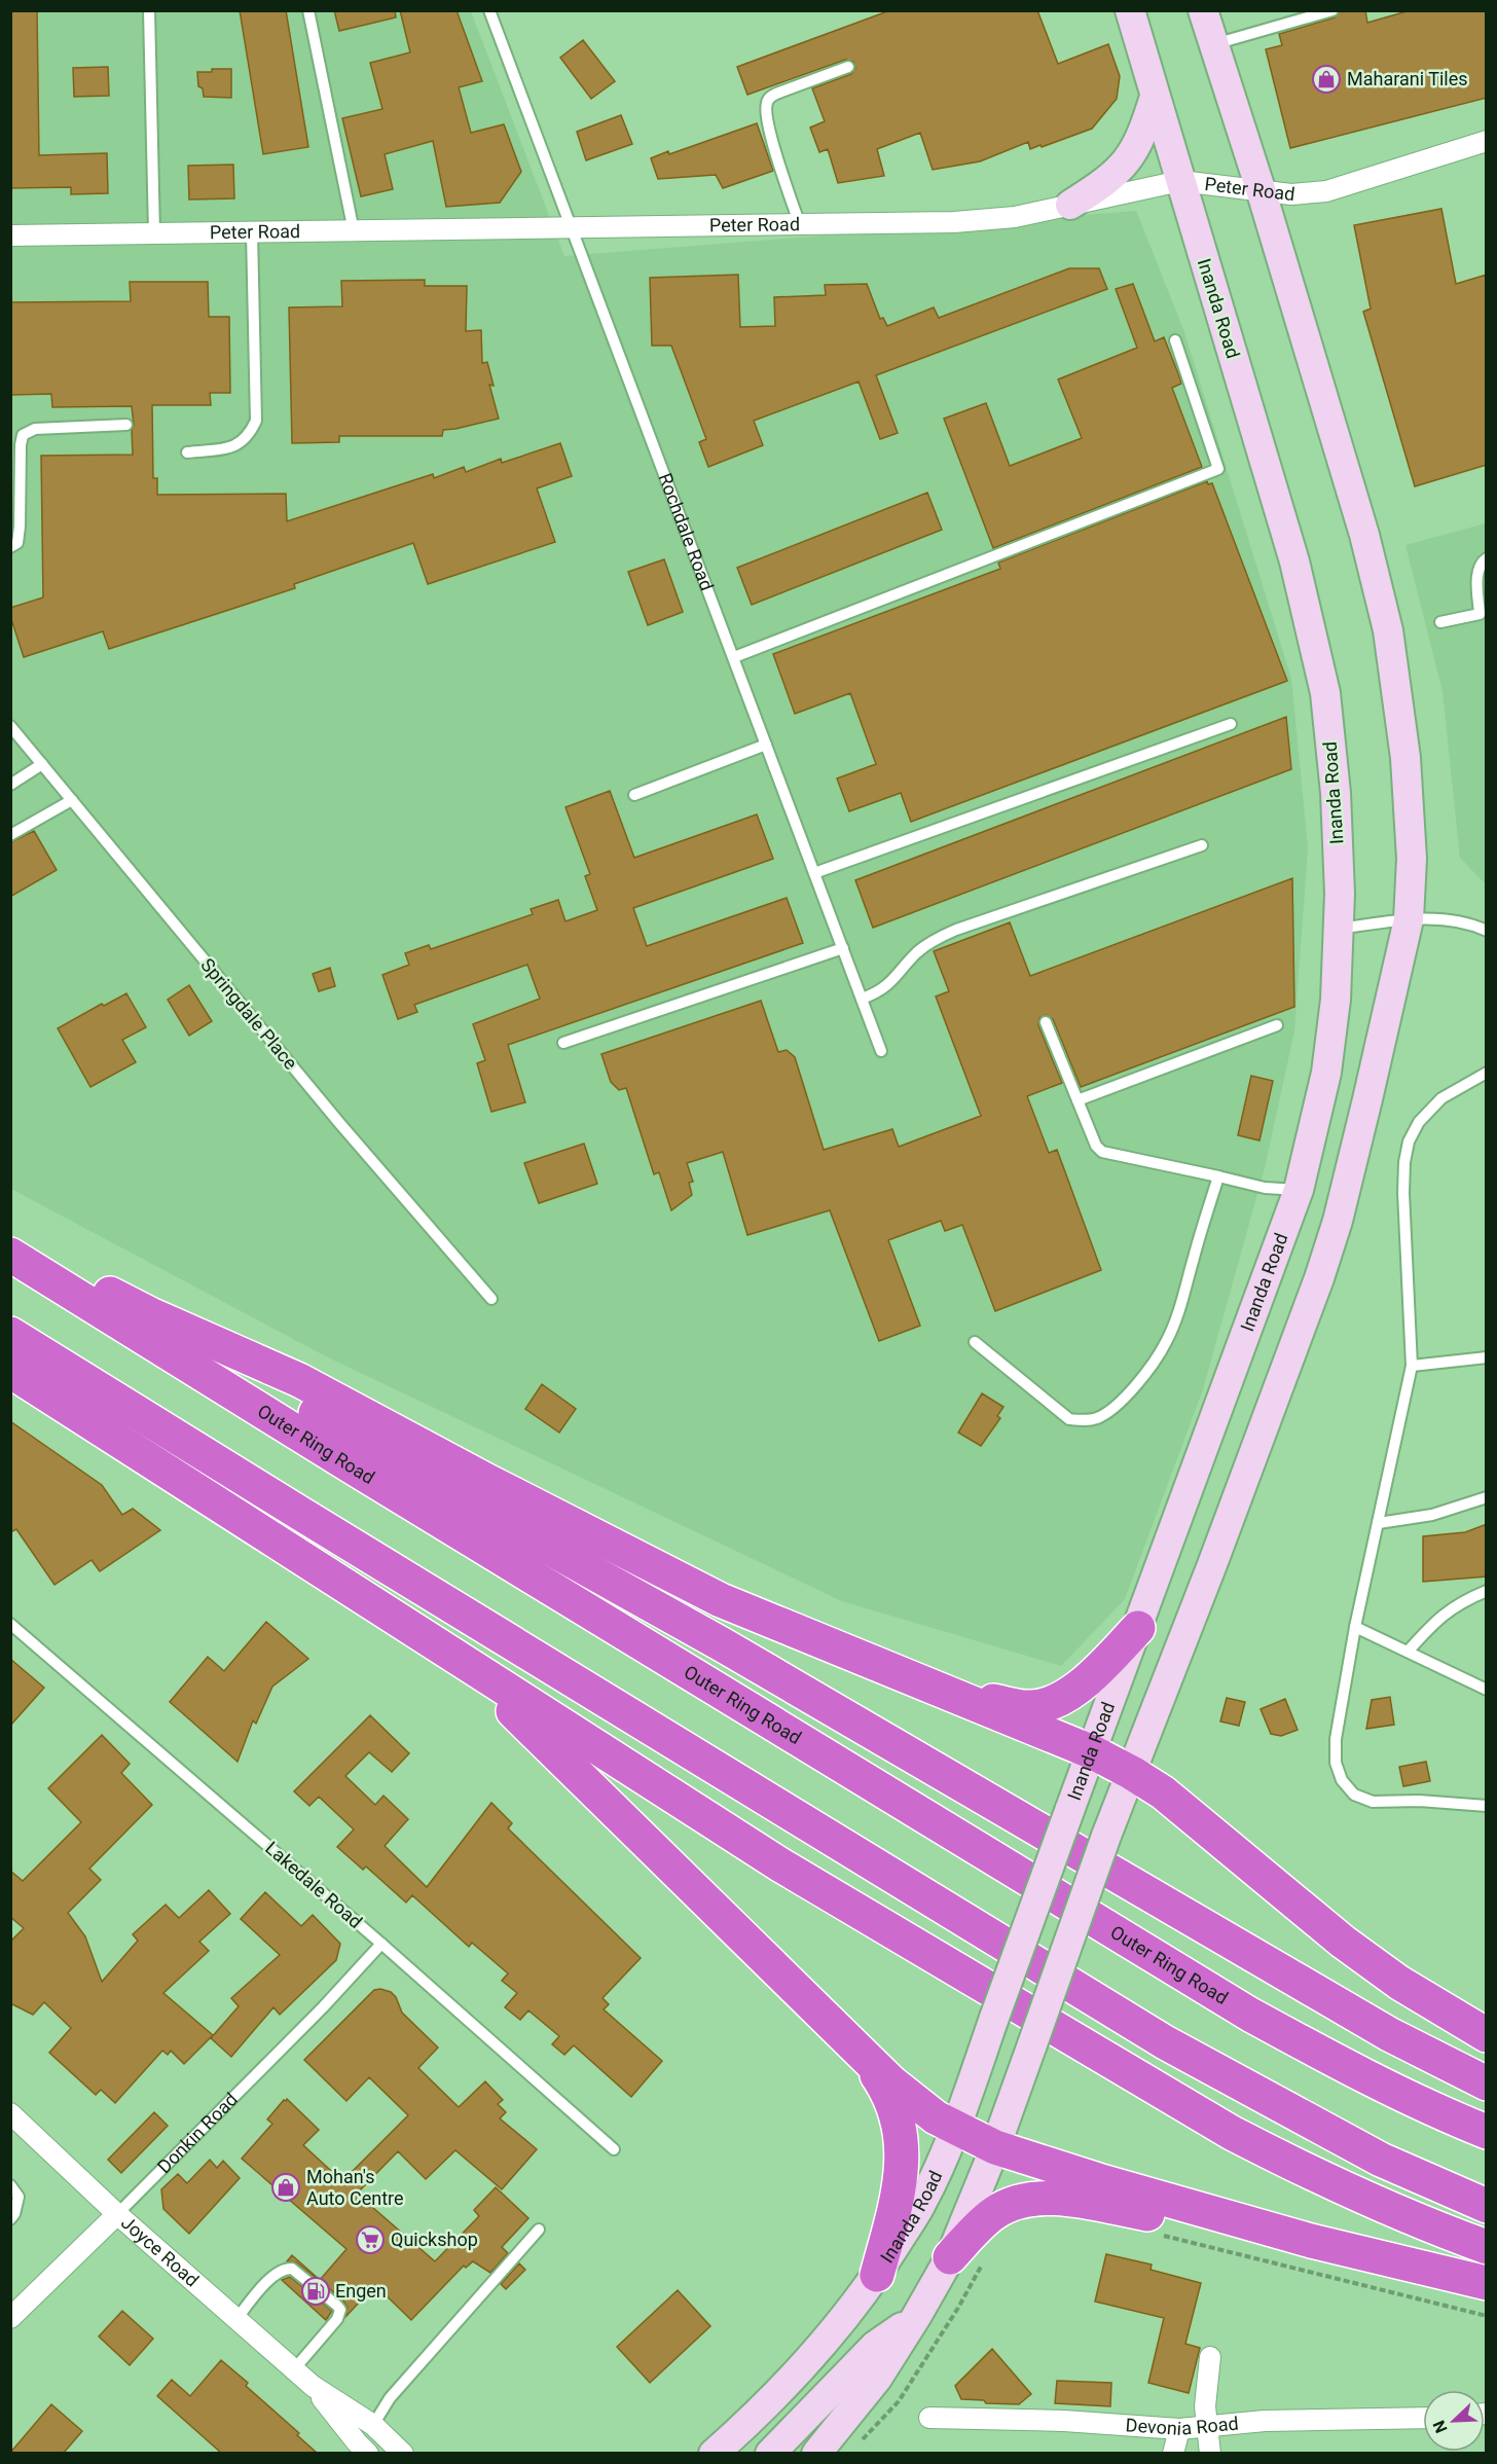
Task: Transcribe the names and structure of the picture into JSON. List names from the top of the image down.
{
  "streets": {
    "highway": ["Outer Ring Road"],
    "main road": ["Inanda Road"],
    "street": [
      "Peter Road",
      "Donkin Road",
      "Joyce Road",
      "Devonia Road"
    ],
    "lane": ["Rochdale Road", "Springdale Place", "Lakedale Road"]
  },
  "crossings": [
    ["Peter Road", "Inanda Road"],
    ["Peter Road", "Rochdale Road"],
    ["Lakedale Road", "Donkin Road"],
    ["Donkin Road", "Joyce Road"]
  ],
  "places": {
    "shop": ["Maharani Tiles", "Mohan's Auto Centre"],
    "supermarket": ["Quickshop"],
    "fuel station": ["Engen"]
  },
  "north": "bottom left"
}
